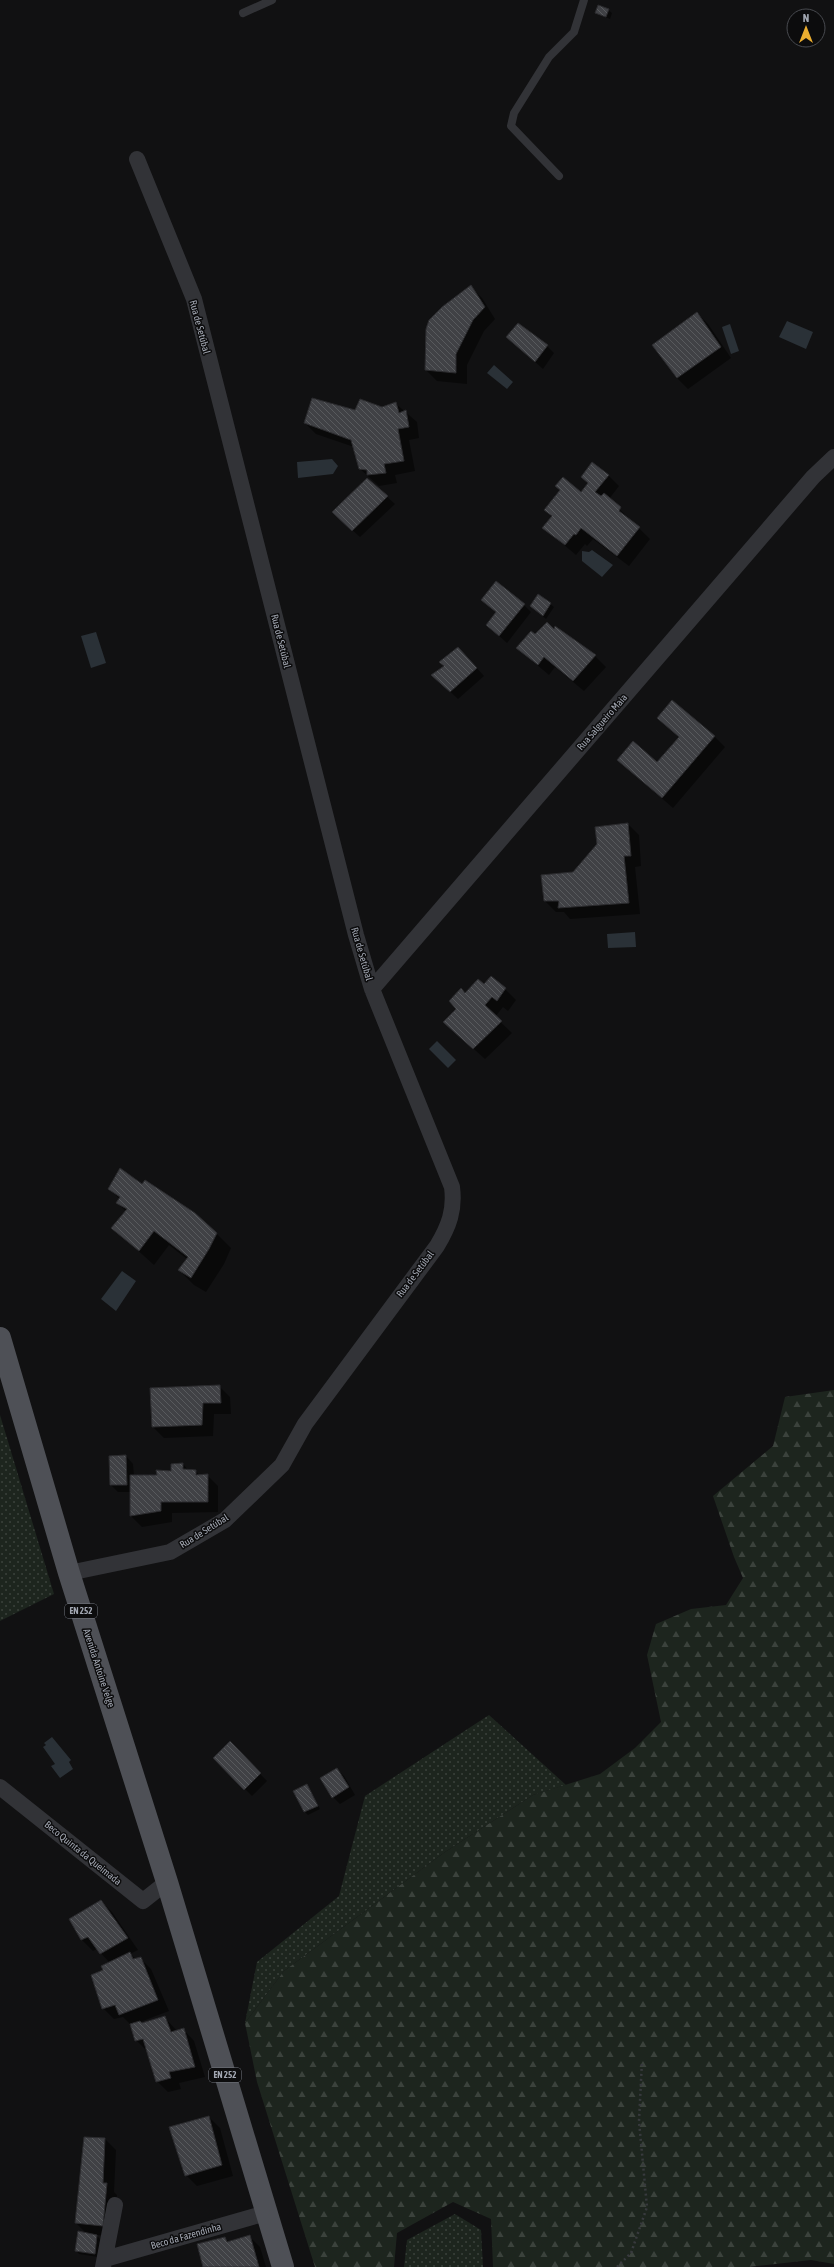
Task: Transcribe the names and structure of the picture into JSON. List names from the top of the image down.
{
  "streets": {
    "main road": ["EN 252", "Avenida Antoine Velge"],
    "street": [
      "Rua de Setúbal",
      "Rua Salgueiro Maia",
      "Beco Quinta da Queimada",
      "Beco da Fazendinha"
    ]
  },
  "crossings": [
    ["Rua de Setúbal", "Rua Salgueiro Maia"],
    ["Rua de Setúbal", "Avenida Antoine Velge"],
    ["EN 252", "Avenida Antoine Velge"],
    ["EN 252", "Beco Quinta da Queimada"],
    ["EN 252", "Beco da Fazendinha"],
    ["Avenida Antoine Velge", "Beco Quinta da Queimada"]
  ],
  "north": "top"
}
